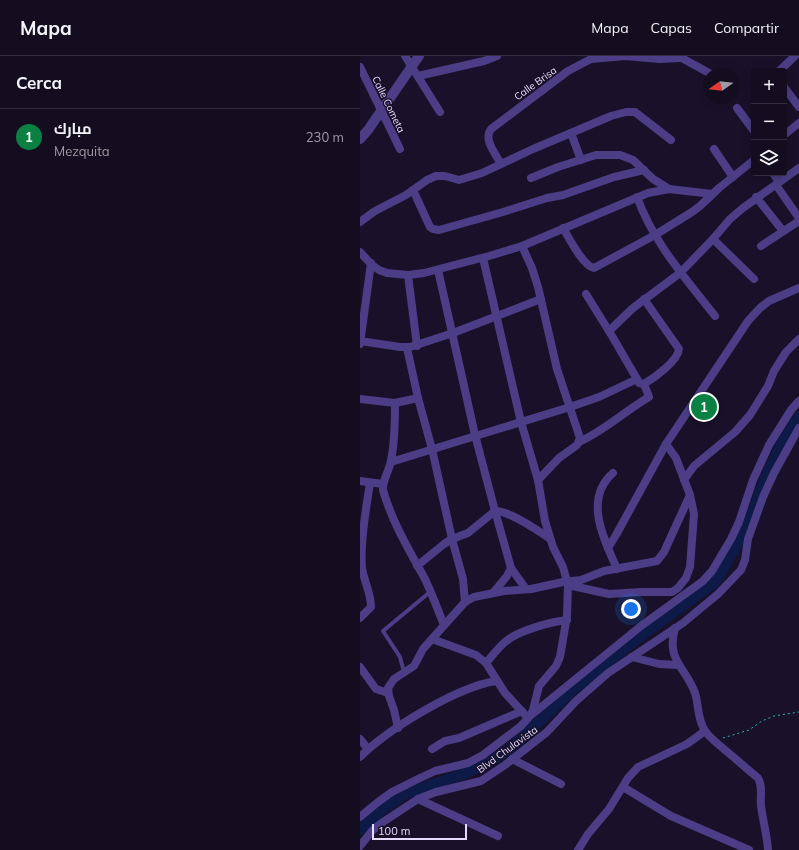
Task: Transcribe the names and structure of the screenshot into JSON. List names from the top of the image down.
{
  "streets": {
    "street": ["Calle Brisa", "Calle Cometa", "Blvd Chulavista"]
  },
  "scale_bar": "100 m",
  "north": "left",
  "page": {
    "header": "Mapa",
    "nav": ["Mapa", "Capas", "Compartir"],
    "heading": "Cerca",
    "map_buttons": ["+", "−"],
    "list": [
      {
        "mark": "1",
        "name": "مبارك",
        "note": "Mezquita",
        "value": "230 m"
      }
    ],
    "pins": "1",
    "scale": "100 m"
  }
}
